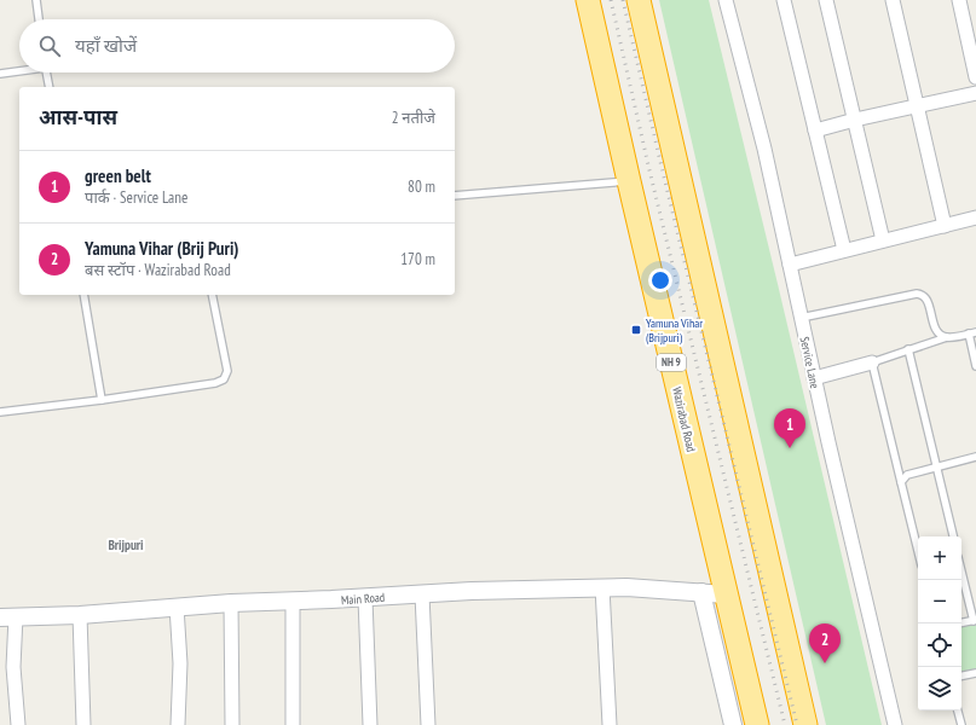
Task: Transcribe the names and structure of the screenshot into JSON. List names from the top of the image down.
{
  "streets": {
    "highway": ["NH 9", "Wazirabad Road"],
    "street": ["Service Lane", "Main Road"]
  },
  "crossings": [
    ["Wazirabad Road", "Main Road"]
  ],
  "districts": ["Brijpuri"],
  "places": {
    "transit": ["Yamuna Vihar (Brijpuri)"]
  },
  "page": {
    "search": "यहाँ खोजें",
    "heading": ["आस-पास", "2 नतीजे"],
    "list": [
      {
        "mark": "1",
        "name": "green belt",
        "note": "पार्क · Service Lane",
        "value": "80 m"
      },
      {
        "mark": "2",
        "name": "Yamuna Vihar (Brij Puri)",
        "note": "बस स्टॉप · Wazirabad Road",
        "value": "170 m"
      }
    ],
    "pins": ["1", "2"],
    "map_buttons": ["+", "−"]
  }
}
